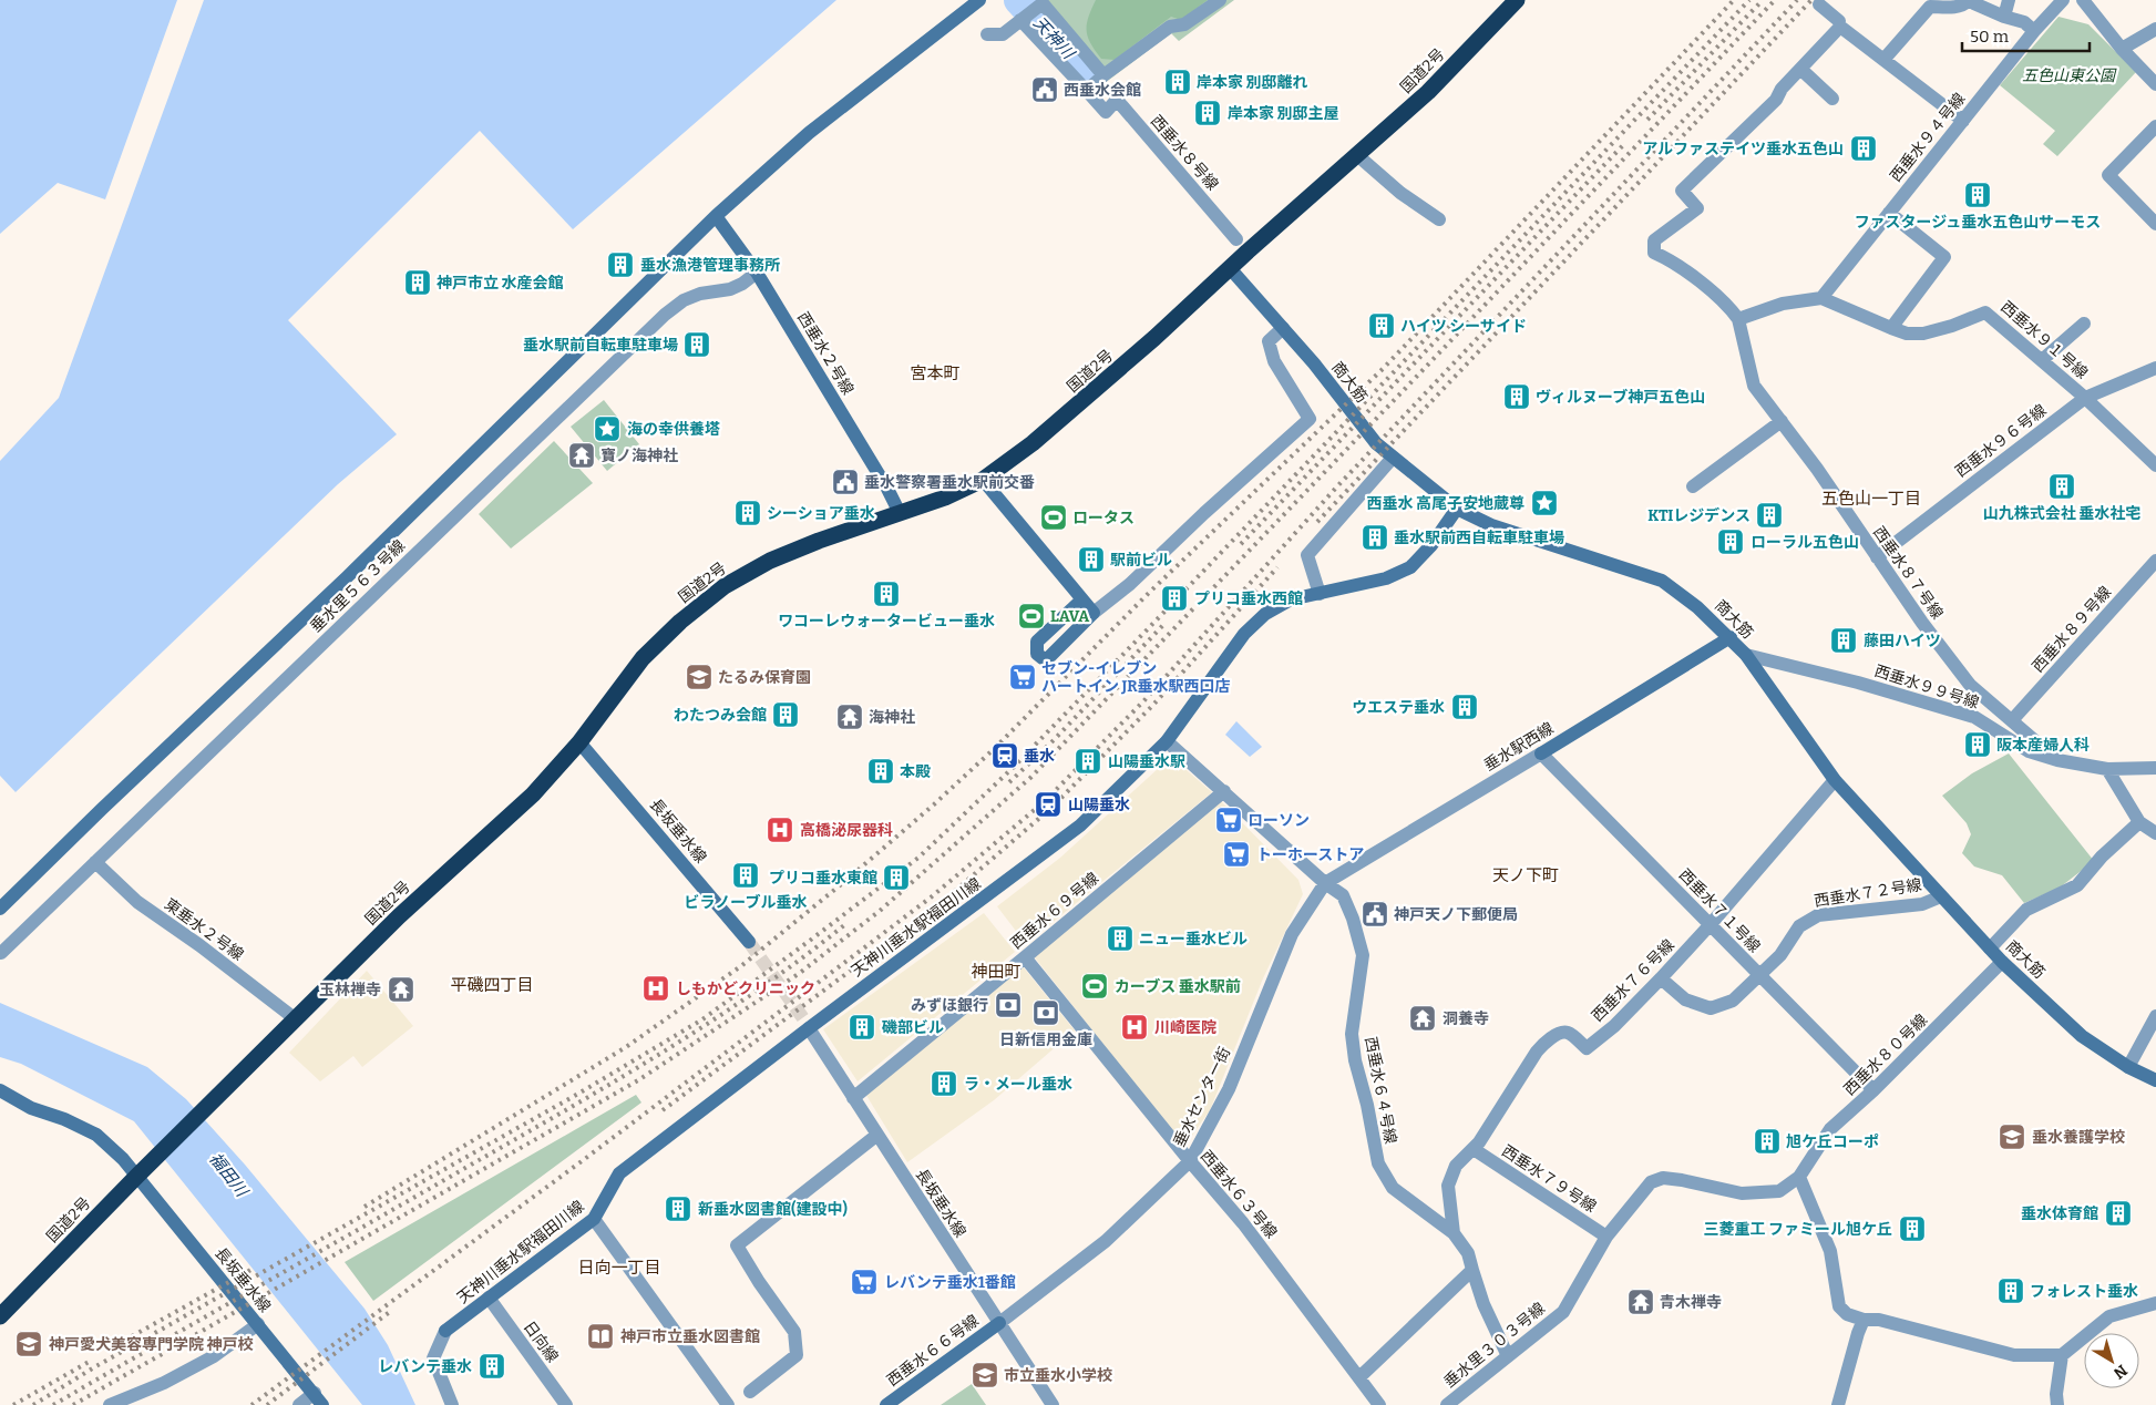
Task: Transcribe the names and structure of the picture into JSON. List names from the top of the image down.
{
  "streets": {
    "highway": ["国道2号"],
    "street": [
      "西垂水９４号線",
      "西垂水８号線",
      "西垂水９１号線",
      "西垂水２号線",
      "商大筋",
      "西垂水９６号線",
      "西垂水８７号線",
      "垂水里５６３号線",
      "西垂水８９号線",
      "西垂水９９号線",
      "垂水駅西線",
      "長坂垂水線",
      "西垂水７２号線",
      "西垂水６９号線",
      "西垂水７１号線",
      "天神川垂水駅福田川線",
      "東垂水２号線",
      "西垂水７６号線",
      "西垂水８０号線",
      "西垂水６４号線",
      "垂水センター街",
      "西垂水７９号線",
      "西垂水６３号線",
      "日向線",
      "垂水里３０３号線",
      "西垂水６６号線"
    ]
  },
  "crossings": [
    ["国道2号", "西垂水２号線"],
    ["国道2号", "商大筋"],
    ["国道2号", "長坂垂水線"],
    ["国道2号", "東垂水２号線"],
    ["西垂水９４号線", "西垂水９１号線"],
    ["西垂水９１号線", "西垂水９６号線"],
    ["西垂水２号線", "垂水里５６３号線"],
    ["商大筋", "西垂水９９号線"],
    ["商大筋", "垂水駅西線"],
    ["商大筋", "西垂水７２号線"],
    ["商大筋", "天神川垂水駅福田川線"],
    ["商大筋", "西垂水７６号線"],
    ["商大筋", "西垂水８０号線"],
    ["西垂水９６号線", "西垂水８７号線"],
    ["西垂水８７号線", "西垂水８９号線"],
    ["西垂水８７号線", "西垂水９９号線"],
    ["垂水里５６３号線", "東垂水２号線"],
    ["垂水駅西線", "西垂水７１号線"],
    ["垂水駅西線", "西垂水６４号線"],
    ["垂水駅西線", "垂水センター街"],
    ["長坂垂水線", "西垂水６９号線"],
    ["長坂垂水線", "天神川垂水駅福田川線"],
    ["長坂垂水線", "垂水センター街"],
    ["長坂垂水線", "西垂水６６号線"],
    ["西垂水７２号線", "西垂水７１号線"],
    ["西垂水７２号線", "西垂水７６号線"],
    ["西垂水６９号線", "西垂水６４号線"],
    ["西垂水６９号線", "西垂水６３号線"],
    ["西垂水７１号線", "西垂水７６号線"],
    ["西垂水７１号線", "西垂水８０号線"],
    ["天神川垂水駅福田川線", "西垂水６４号線"],
    ["天神川垂水駅福田川線", "日向線"],
    ["西垂水７６号線", "西垂水６４号線"],
    ["西垂水７６号線", "西垂水７９号線"],
    ["西垂水６４号線", "垂水センター街"],
    ["西垂水６４号線", "垂水里３０３号線"],
    ["垂水センター街", "西垂水６３号線"],
    ["垂水センター街", "西垂水６６号線"],
    ["西垂水７９号線", "垂水里３０３号線"]
  ],
  "districts": [
    "宮本町",
    "五色山一丁目",
    "天ノ下町",
    "神田町",
    "平磯四丁目",
    "日向一丁目"
  ],
  "water": ["天神川", "福田川"],
  "parks": ["五色山東公園"],
  "places": {
    "building": [
      "岸本家 別邸離れ",
      "岸本家 別邸主屋",
      "アルファステイツ垂水五色山",
      "ファスタージュ垂水五色山サーモス",
      "垂水漁港管理事務所",
      "神戸市立 水産会館",
      "ハイツ シーサイド",
      "垂水駅前自転車駐車場",
      "ヴィルヌーブ神戸五色山",
      "山九株式会社 垂水社宅",
      "シーショア垂水",
      "KTIレジデンス",
      "垂水駅前西自転車駐車場",
      "ローラル五色山",
      "駅前ビル",
      "ワコーレウォータービュー垂水",
      "プリコ垂水西館",
      "藤田ハイツ",
      "ウエステ垂水",
      "わたつみ会館",
      "阪本産婦人科",
      "山陽垂水駅",
      "本殿",
      "ビラノーブル垂水",
      "プリコ垂水東館",
      "ニュー垂水ビル",
      "磯部ビル",
      "ラ・メール垂水",
      "旭ケ丘コーポ",
      "新垂水図書館(建設中)",
      "垂水体育館",
      "三菱重工 ファミール旭ケ丘",
      "フォレスト垂水",
      "レバンテ垂水"
    ],
    "public building": ["西垂水会館", "垂水警察署垂水駅前交番", "神戸天ノ下郵便局"],
    "place": ["海の幸供養塔", "西垂水 高尾子安地蔵尊"],
    "temple": [
      "寶ノ海神社",
      "海神社",
      "玉林禅寺",
      "洞養寺",
      "青木禅寺"
    ],
    "sports": ["ロータス", "LAVA", "カーブス 垂水駅前"],
    "school or university": [
      "たるみ保育園",
      "垂水養護学校",
      "神戸愛犬美容専門学院 神戸校",
      "市立垂水小学校"
    ],
    "supermarket": [
      "セブン-イレブン ハートイン JR垂水駅西口店",
      "ローソン",
      "トーホーストア",
      "レバンテ垂水1番館"
    ],
    "station": ["垂水", "山陽垂水"],
    "hospital": ["高橋泌尿器科", "しもかどクリニック", "川崎医院"],
    "bank": ["みずほ銀行", "日新信用金庫"],
    "library": ["神戸市立垂水図書館"]
  },
  "scale_bar": "50 m",
  "north": "bottom right"
}
